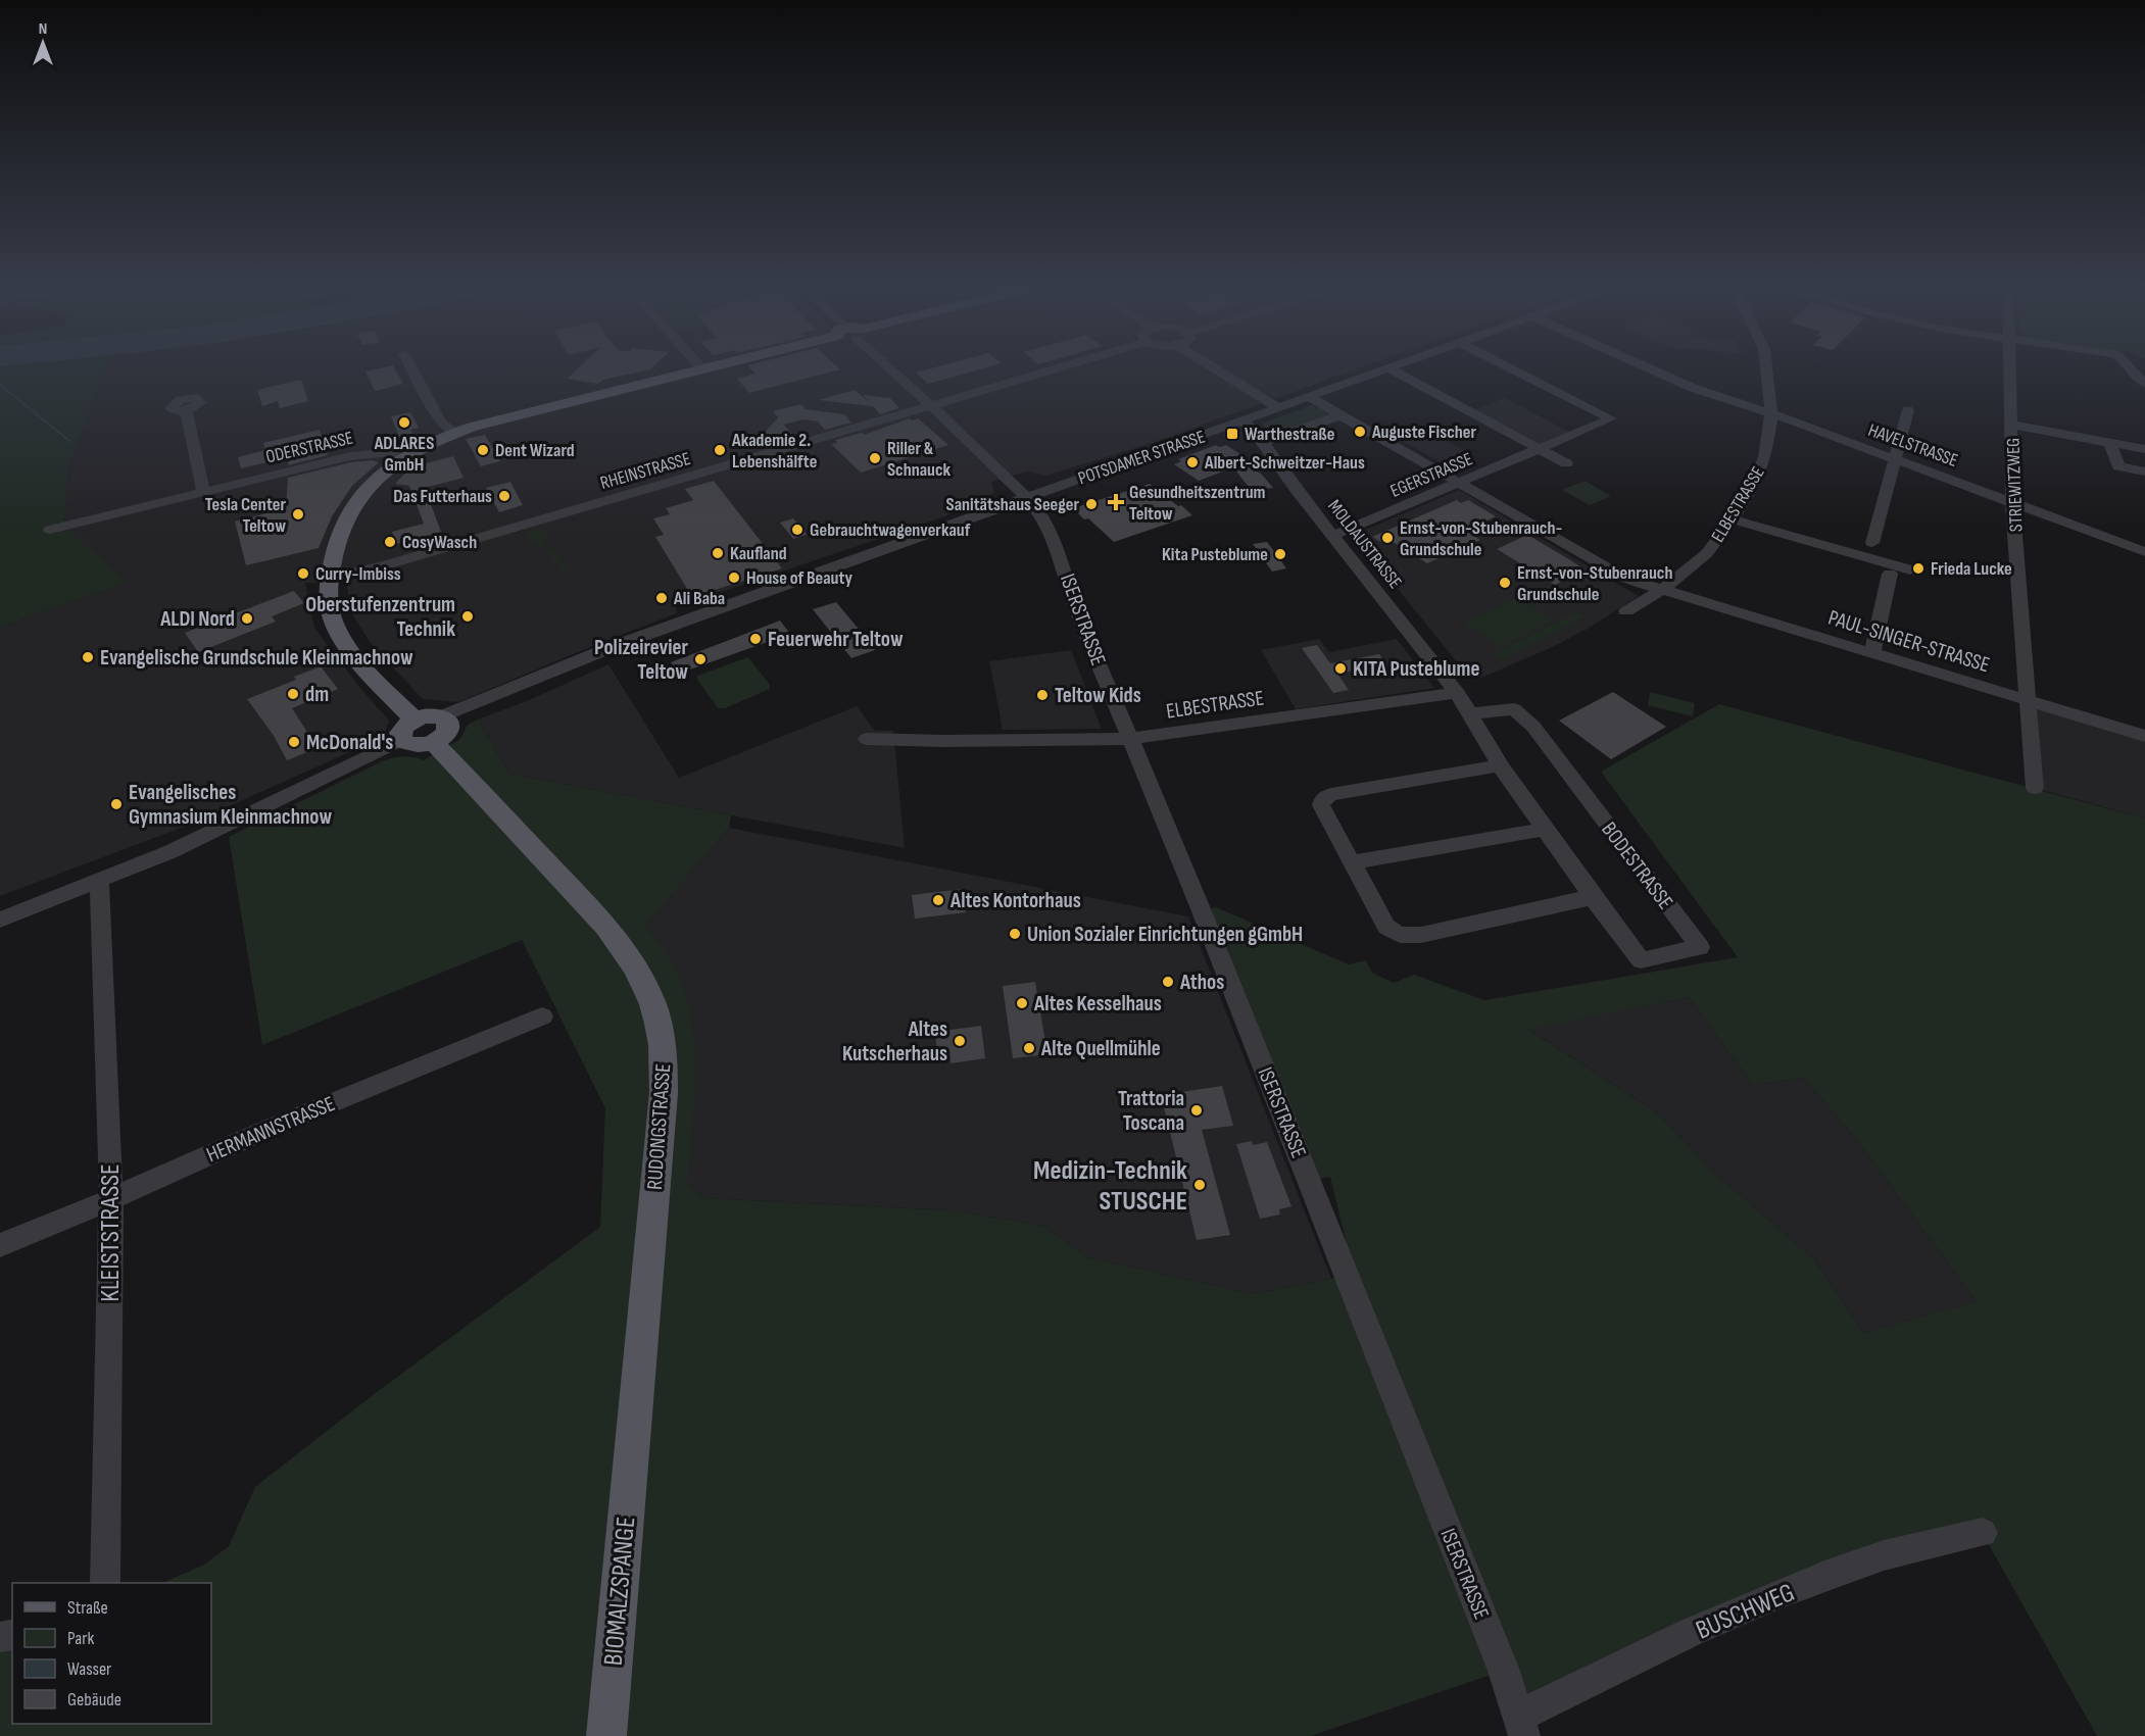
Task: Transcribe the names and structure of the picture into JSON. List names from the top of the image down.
{
  "streets": {
    "main road": ["POTSDAMER STRASSE", "RUDONGSTRASSE", "BIOMALZSPANGE"],
    "street": [
      "HAVELSTRASSE",
      "ODERSTRASSE",
      "RHEINSTRASSE",
      "EGERSTRASSE",
      "STRIEWITZWEG",
      "ELBESTRASSE",
      "MOLDAUSTRASSE",
      "ISERSTRASSE",
      "PAUL-SINGER-STRASSE",
      "BODESTRASSE",
      "HERMANNSTRASSE",
      "KLEISTSTRASSE",
      "BUSCHWEG"
    ]
  },
  "crossings": [
    ["HAVELSTRASSE", "STRIEWITZWEG"],
    ["HAVELSTRASSE", "ELBESTRASSE"],
    ["POTSDAMER STRASSE", "MOLDAUSTRASSE"],
    ["POTSDAMER STRASSE", "ISERSTRASSE"],
    ["POTSDAMER STRASSE", "PAUL-SINGER-STRASSE"],
    ["POTSDAMER STRASSE", "RUDONGSTRASSE"],
    ["EGERSTRASSE", "MOLDAUSTRASSE"],
    ["EGERSTRASSE", "PAUL-SINGER-STRASSE"],
    ["STRIEWITZWEG", "PAUL-SINGER-STRASSE"],
    ["ELBESTRASSE", "MOLDAUSTRASSE"],
    ["ELBESTRASSE", "ISERSTRASSE"],
    ["ELBESTRASSE", "PAUL-SINGER-STRASSE"],
    ["ELBESTRASSE", "BODESTRASSE"],
    ["MOLDAUSTRASSE", "BODESTRASSE"],
    ["ISERSTRASSE", "BUSCHWEG"],
    ["RUDONGSTRASSE", "BIOMALZSPANGE"],
    ["HERMANNSTRASSE", "KLEISTSTRASSE"]
  ],
  "places": {
    "other": [
      "ADLARES GmbH",
      "Auguste Fischer",
      "Dent Wizard",
      "Akademie 2. Lebenshälfte",
      "Riller & Schnauck",
      "Albert-Schweitzer-Haus",
      "Das Futterhaus",
      "Sanitätshaus Seeger",
      "Tesla Center Teltow",
      "Gebrauchtwagenverkauf",
      "Ernst-von-Stubenrauch- Grundschule",
      "CosyWasch",
      "Kaufland",
      "Kita Pusteblume",
      "Frieda Lucke",
      "Curry-Imbiss",
      "House of Beauty",
      "Ernst-von-Stubenrauch Grundschule",
      "Ali Baba",
      "Oberstufenzentrum Technik",
      "ALDI Nord",
      "Feuerwehr Teltow",
      "Evangelische Grundschule Kleinmachnow",
      "Polizeirevier Teltow",
      "KITA Pusteblume",
      "dm",
      "Teltow Kids",
      "McDonald's",
      "Evangelisches Gymnasium Kleinmachnow",
      "Altes Kontorhaus",
      "Union Sozialer Einrichtungen gGmbH",
      "Athos",
      "Altes Kesselhaus",
      "Altes Kutscherhaus",
      "Alte Quellmühle",
      "Trattoria Toscana",
      "Medizin-Technik STUSCHE"
    ],
    "transit": ["Warthestraße"],
    "health": ["Gesundheitszentrum Teltow"]
  },
  "legend": [
    "Straße",
    "Park",
    "Wasser",
    "Gebäude"
  ],
  "north": "top"
}
